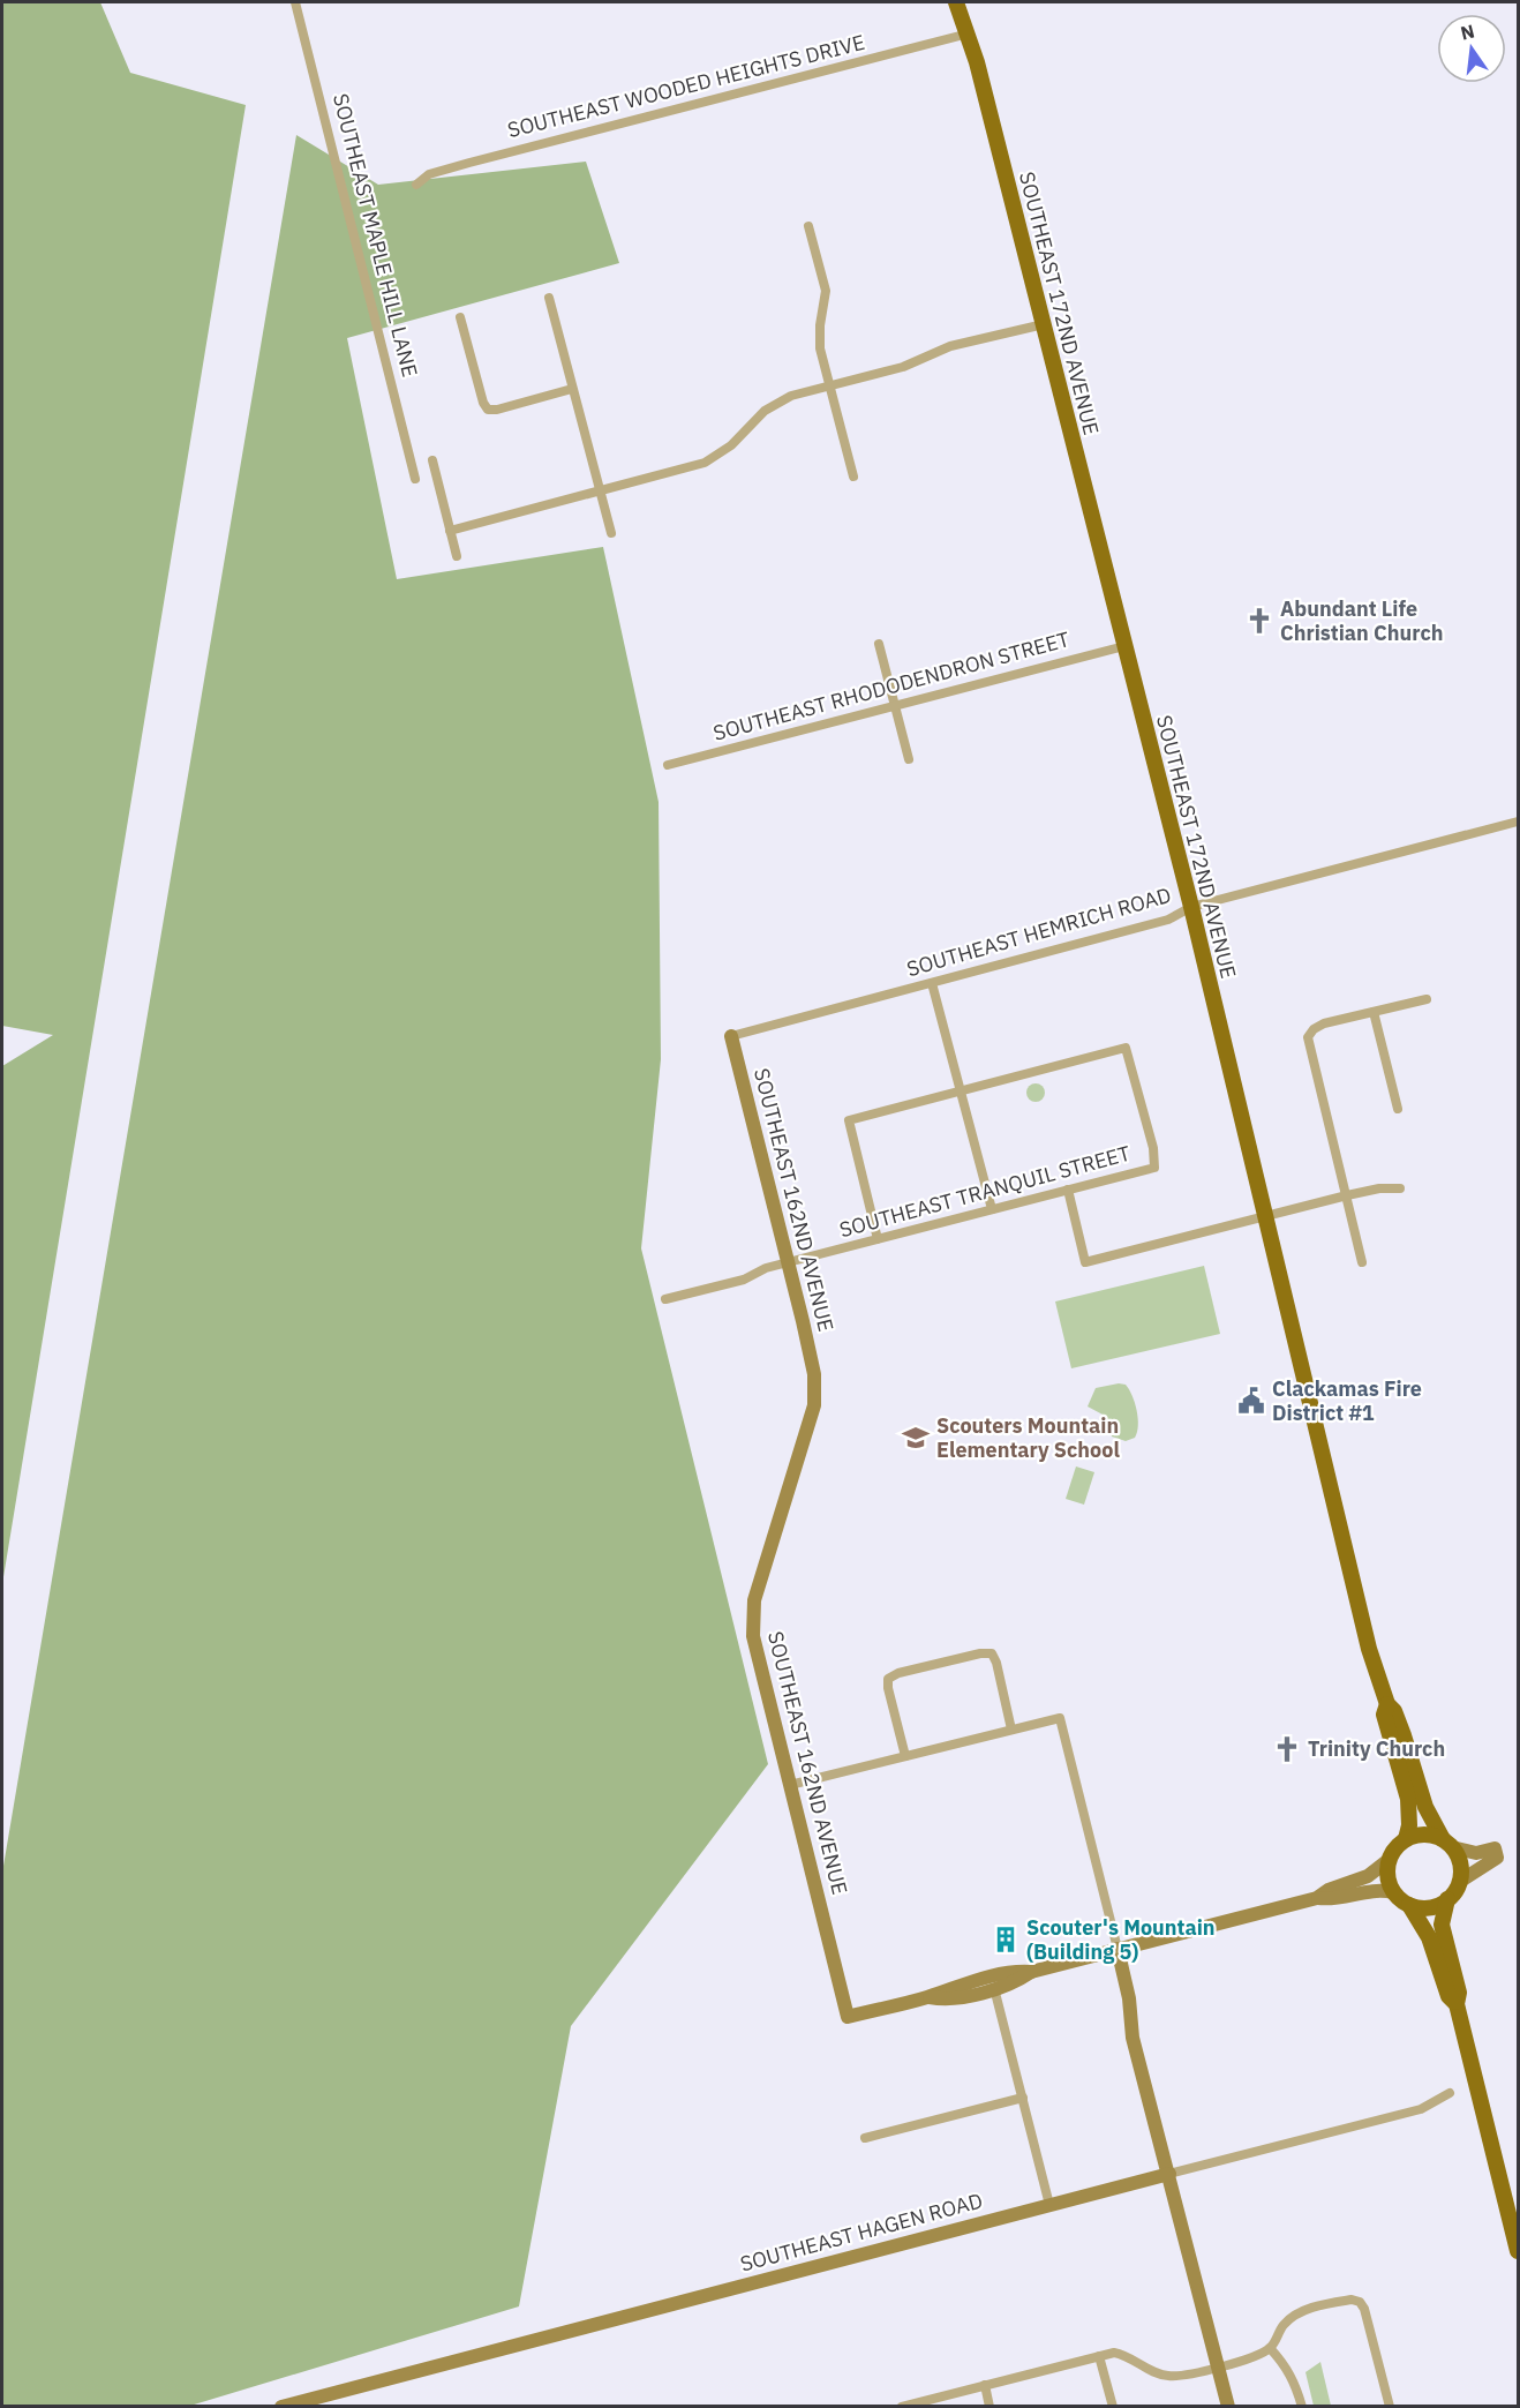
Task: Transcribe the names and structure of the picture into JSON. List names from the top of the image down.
{
  "streets": {
    "main road": ["SOUTHEAST 172ND AVENUE"],
    "street": [
      "SOUTHEAST WOODED HEIGHTS DRIVE",
      "SOUTHEAST MAPLE HILL LANE",
      "SOUTHEAST RHODODENDRON STREET",
      "SOUTHEAST HEMRICH ROAD",
      "SOUTHEAST TRANQUIL STREET",
      "SOUTHEAST 162ND AVENUE",
      "SOUTHEAST HAGEN ROAD"
    ]
  },
  "crossings": [
    ["SOUTHEAST WOODED HEIGHTS DRIVE", "SOUTHEAST 172ND AVENUE"],
    ["SOUTHEAST 172ND AVENUE", "SOUTHEAST RHODODENDRON STREET"],
    ["SOUTHEAST 172ND AVENUE", "SOUTHEAST HEMRICH ROAD"],
    ["SOUTHEAST HEMRICH ROAD", "SOUTHEAST 162ND AVENUE"],
    ["SOUTHEAST TRANQUIL STREET", "SOUTHEAST 162ND AVENUE"]
  ],
  "places": {
    "church": ["Abundant Life Christian Church", "Trinity Church"],
    "public building": ["Clackamas Fire District #1"],
    "school or university": ["Scouters Mountain Elementary School"],
    "building": ["Scouter's Mountain (Building 5)"]
  },
  "north": "top"
}
